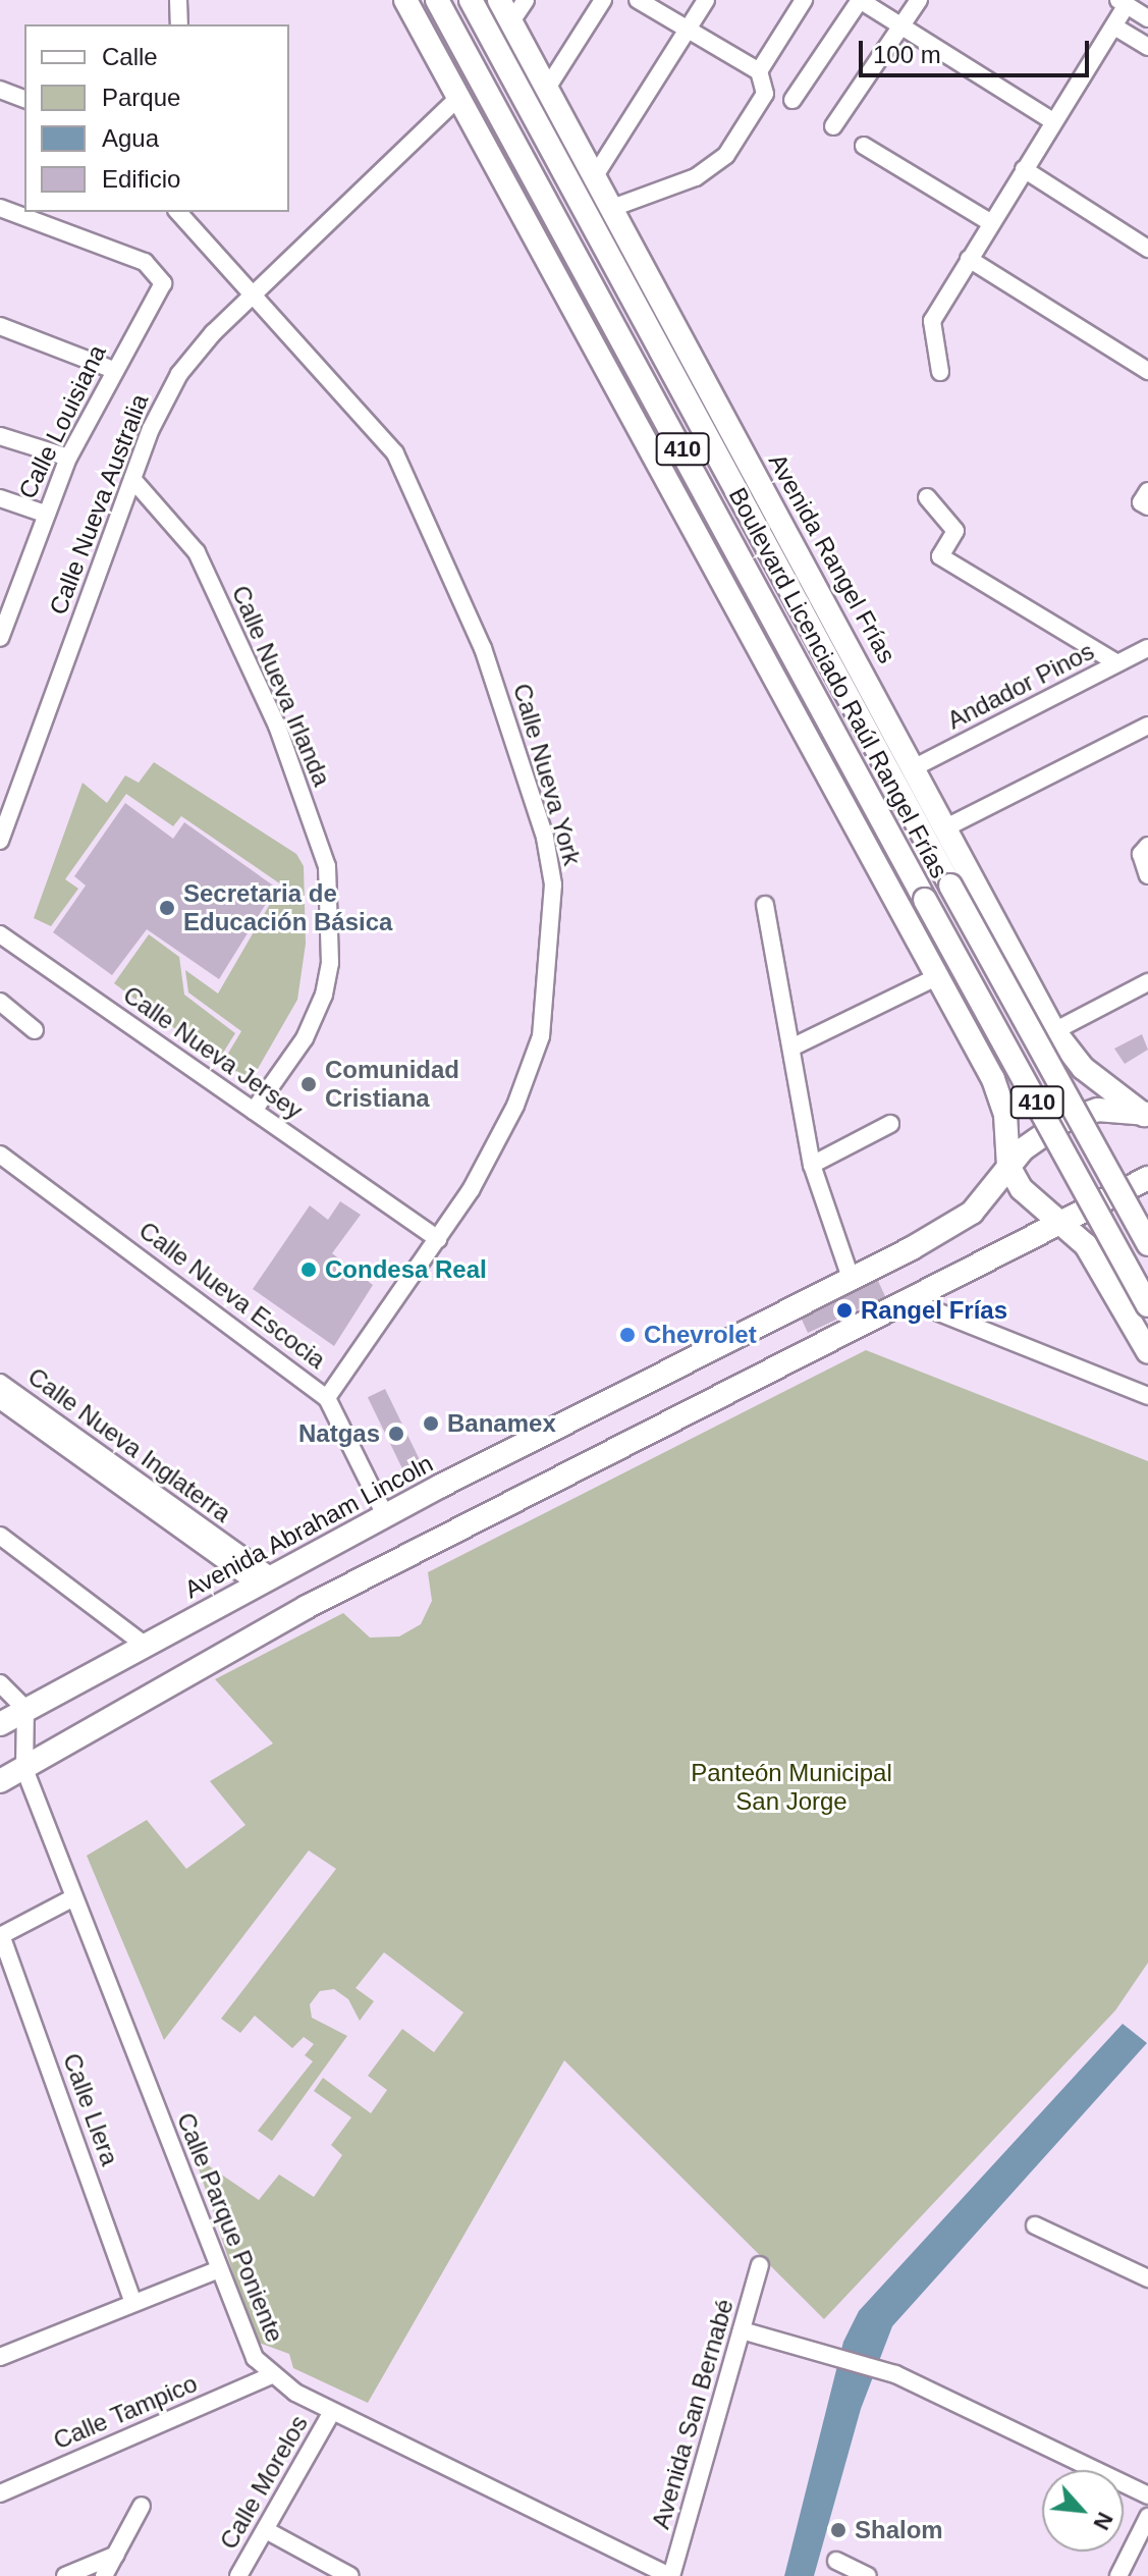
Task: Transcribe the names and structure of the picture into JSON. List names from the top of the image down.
{
  "streets": {
    "main road": [
      "410",
      "Avenida Rangel Frías",
      "Boulevard Licenciado Raúl Rangel Frías",
      "Avenida Abraham Lincoln"
    ],
    "street": [
      "Calle Louisiana",
      "Calle Nueva Australia",
      "Calle Nueva Irlanda",
      "Andador Pinos",
      "Calle Nueva York",
      "Calle Nueva Jersey",
      "Calle Nueva Escocia",
      "Calle Nueva Inglaterra",
      "Calle Llera",
      "Calle Parque Poniente",
      "Calle Tampico",
      "Avenida San Bernabé",
      "Calle Morelos"
    ]
  },
  "crossings": [
    ["Calle Nueva Australia", "Calle Nueva Irlanda"],
    ["Calle Nueva Australia", "Calle Nueva York"],
    ["Avenida Rangel Frías", "Andador Pinos"],
    ["Avenida Rangel Frías", "Avenida Abraham Lincoln"],
    ["Calle Nueva Irlanda", "Calle Nueva Jersey"],
    ["Calle Nueva York", "Calle Nueva Jersey"],
    ["Calle Nueva York", "Calle Nueva Escocia"],
    ["Calle Nueva Escocia", "Avenida Abraham Lincoln"],
    ["Calle Nueva Inglaterra", "Avenida Abraham Lincoln"],
    ["Calle Parque Poniente", "Calle Tampico"],
    ["Calle Parque Poniente", "Avenida San Bernabé"],
    ["Calle Parque Poniente", "Calle Morelos"]
  ],
  "parks": ["Panteón Municipal San Jorge"],
  "places": [
    "Secretaria de Educación Básica",
    "Comunidad Cristiana",
    "Condesa Real",
    "Rangel Frías",
    "Chevrolet",
    "Banamex",
    "Natgas",
    "Shalom"
  ],
  "legend": [
    "Calle",
    "Parque",
    "Agua",
    "Edificio"
  ],
  "scale_bar": "100 m",
  "north": "bottom right"
}
